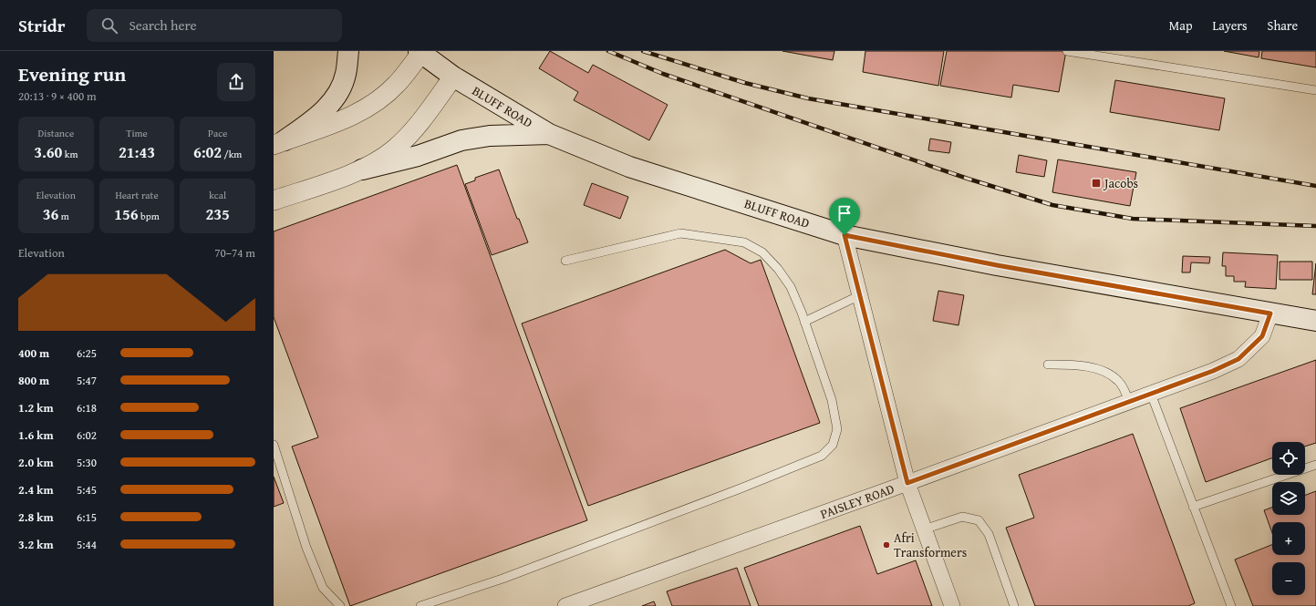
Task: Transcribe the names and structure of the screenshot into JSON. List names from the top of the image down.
{
  "streets": {
    "main road": ["BLUFF ROAD"],
    "street": ["PAISLEY ROAD"]
  },
  "crossings": [
    ["BLUFF ROAD", "PAISLEY ROAD"]
  ],
  "places": {
    "transit": ["Jacobs"],
    "other": ["Afri Transformers"]
  },
  "page": {
    "header": "Stridr",
    "search": "Search here",
    "nav": ["Map", "Layers", "Share"],
    "heading": ["Evening run", "20:13 · 9 × 400 m"],
    "stats": [
      ["Distance", "3.60 km"],
      ["Time", "21:43"],
      ["Pace", "6:02 /km"],
      ["Elevation", "36 m"],
      ["Heart rate", "156 bpm"],
      ["kcal", "235"]
    ],
    "chart": ["Elevation", "70–74 m"],
    "list": [
      {
        "name": "400 m",
        "note": "6:25"
      },
      {
        "name": "800 m",
        "note": "5:47"
      },
      {
        "name": "1.2 km",
        "note": "6:18"
      },
      {
        "name": "1.6 km",
        "note": "6:02"
      },
      {
        "name": "2.0 km",
        "note": "5:30"
      },
      {
        "name": "2.4 km",
        "note": "5:45"
      },
      {
        "name": "2.8 km",
        "note": "6:15"
      },
      {
        "name": "3.2 km",
        "note": "5:44"
      }
    ],
    "map_buttons": ["+", "−"]
  }
}
